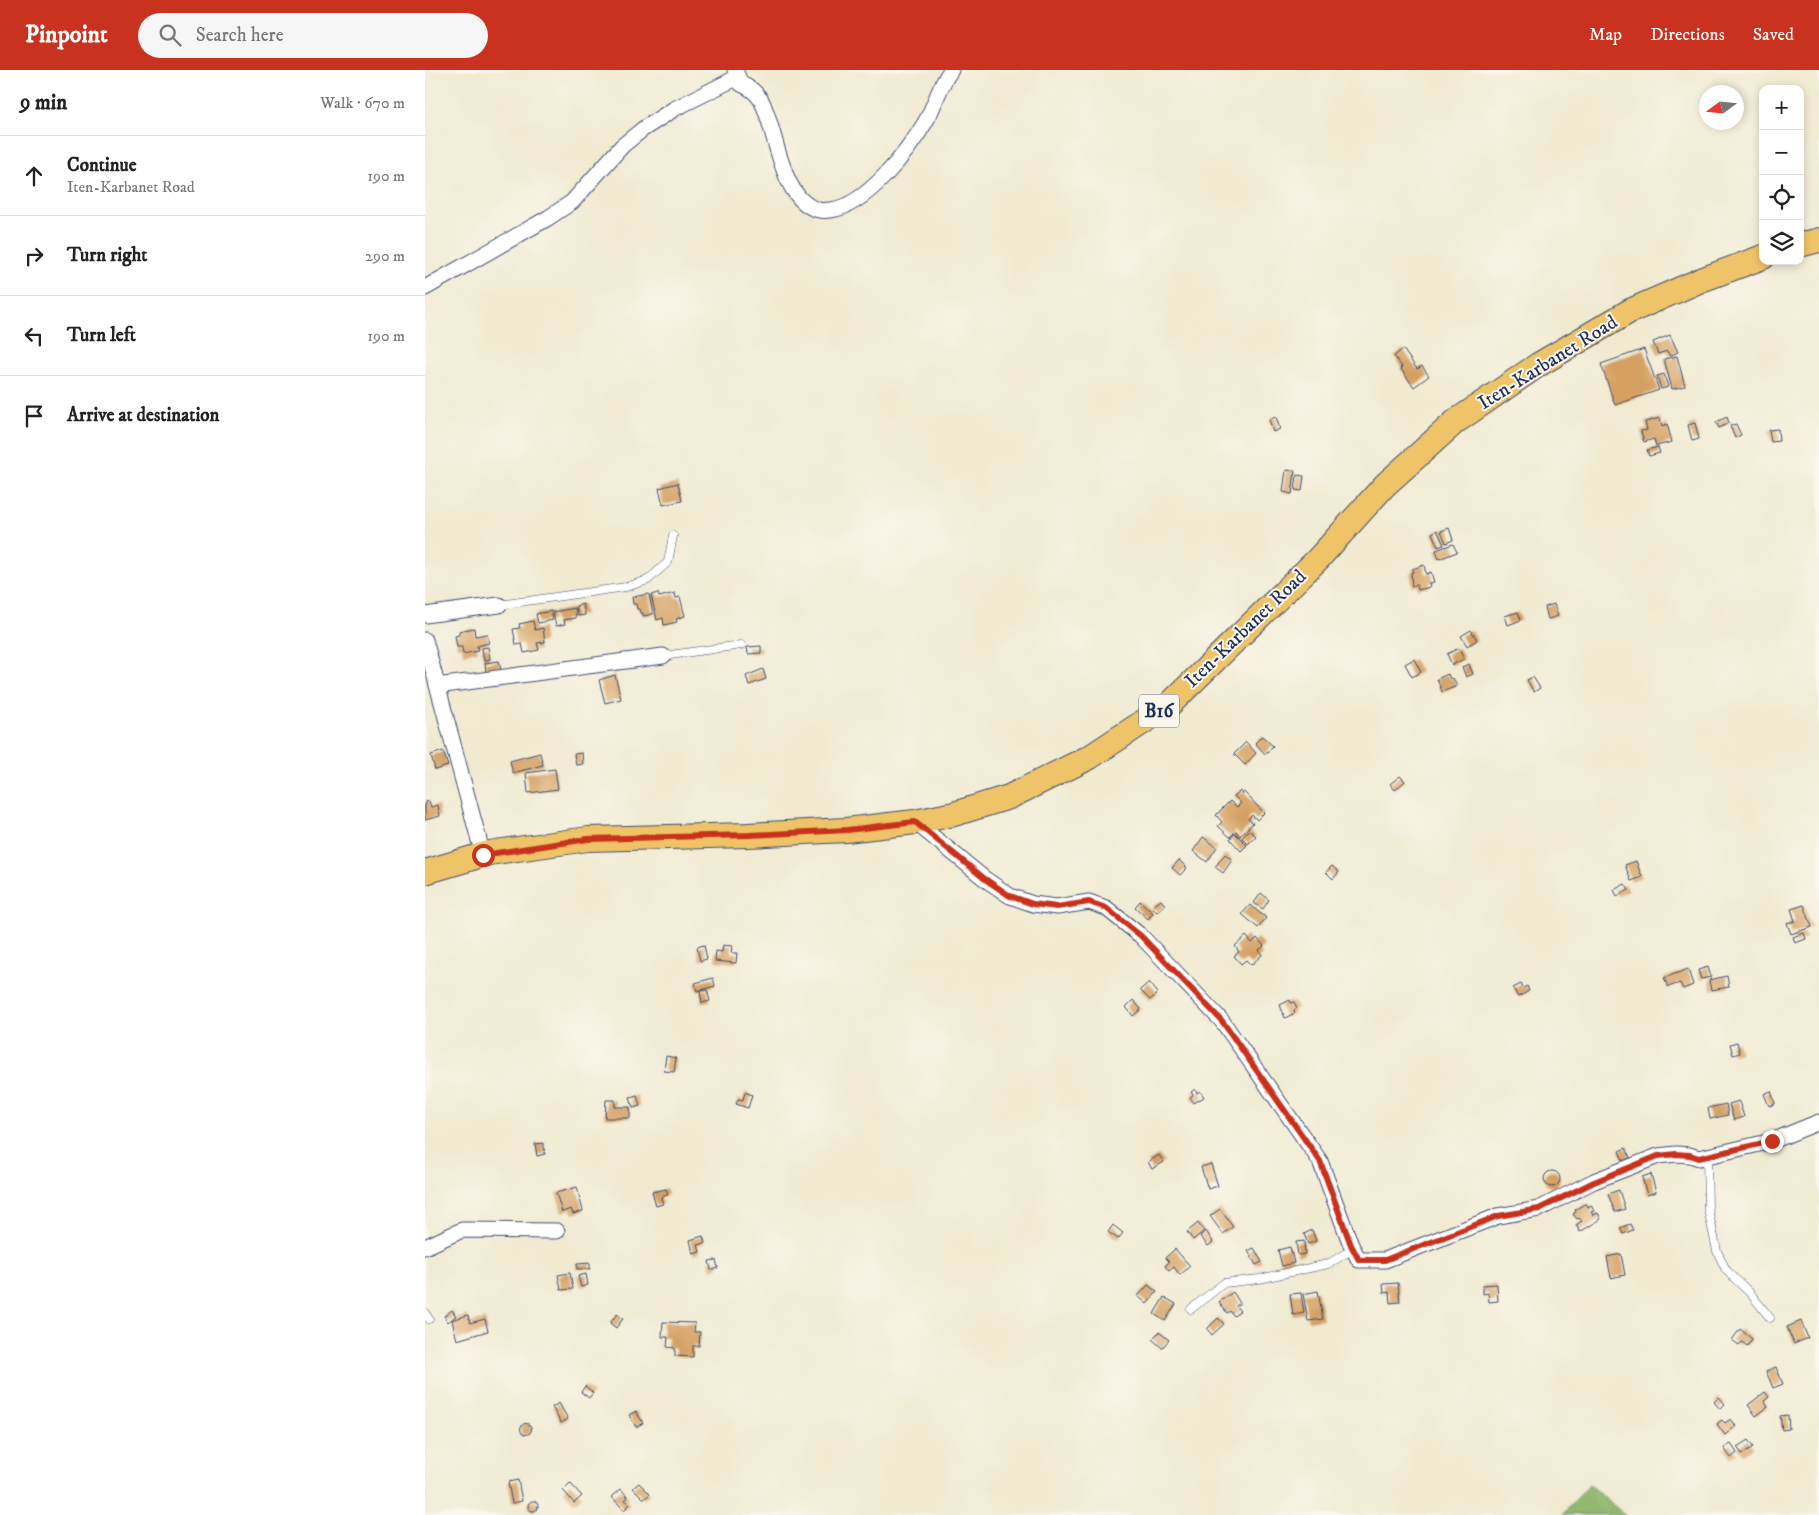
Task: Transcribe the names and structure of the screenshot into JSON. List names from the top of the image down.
{
  "streets": {
    "main road": ["Iten-Karbanet Road", "B16"]
  },
  "north": "left",
  "page": {
    "header": "Pinpoint",
    "search": "Search here",
    "nav": ["Map", "Directions", "Saved"],
    "heading": ["9 min", "Walk · 670 m"],
    "map_buttons": ["+", "−"],
    "list": [
      ["Continue", "Iten-Karbanet Road", "190 m"],
      ["Turn right", "290 m"],
      ["Turn left", "190 m"],
      "Arrive at destination"
    ]
  }
}
